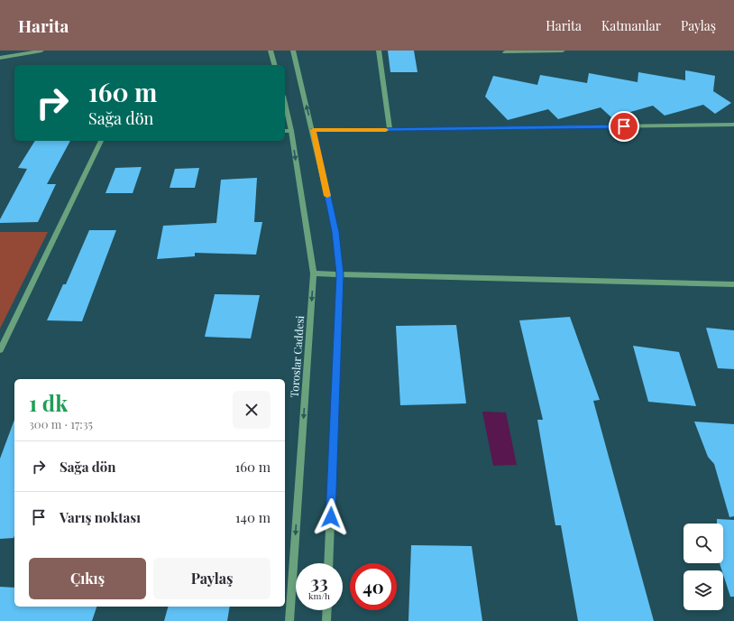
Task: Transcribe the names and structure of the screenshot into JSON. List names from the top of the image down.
{
  "streets": {
    "street": ["Toroslar Caddesi"]
  },
  "page": {
    "header": "Harita",
    "nav": ["Harita", "Katmanlar", "Paylaş"],
    "turn": ["160 m", "Sağa dön"],
    "heading": ["1 dk", "300 m · 17:35"],
    "list": [
      {
        "name": "Sağa dön",
        "value": "160 m"
      },
      {
        "name": "Varış noktası",
        "value": "140 m"
      }
    ],
    "buttons": ["Çıkış", "Paylaş"],
    "speed": "33 km/h",
    "limit": "40"
  }
}
